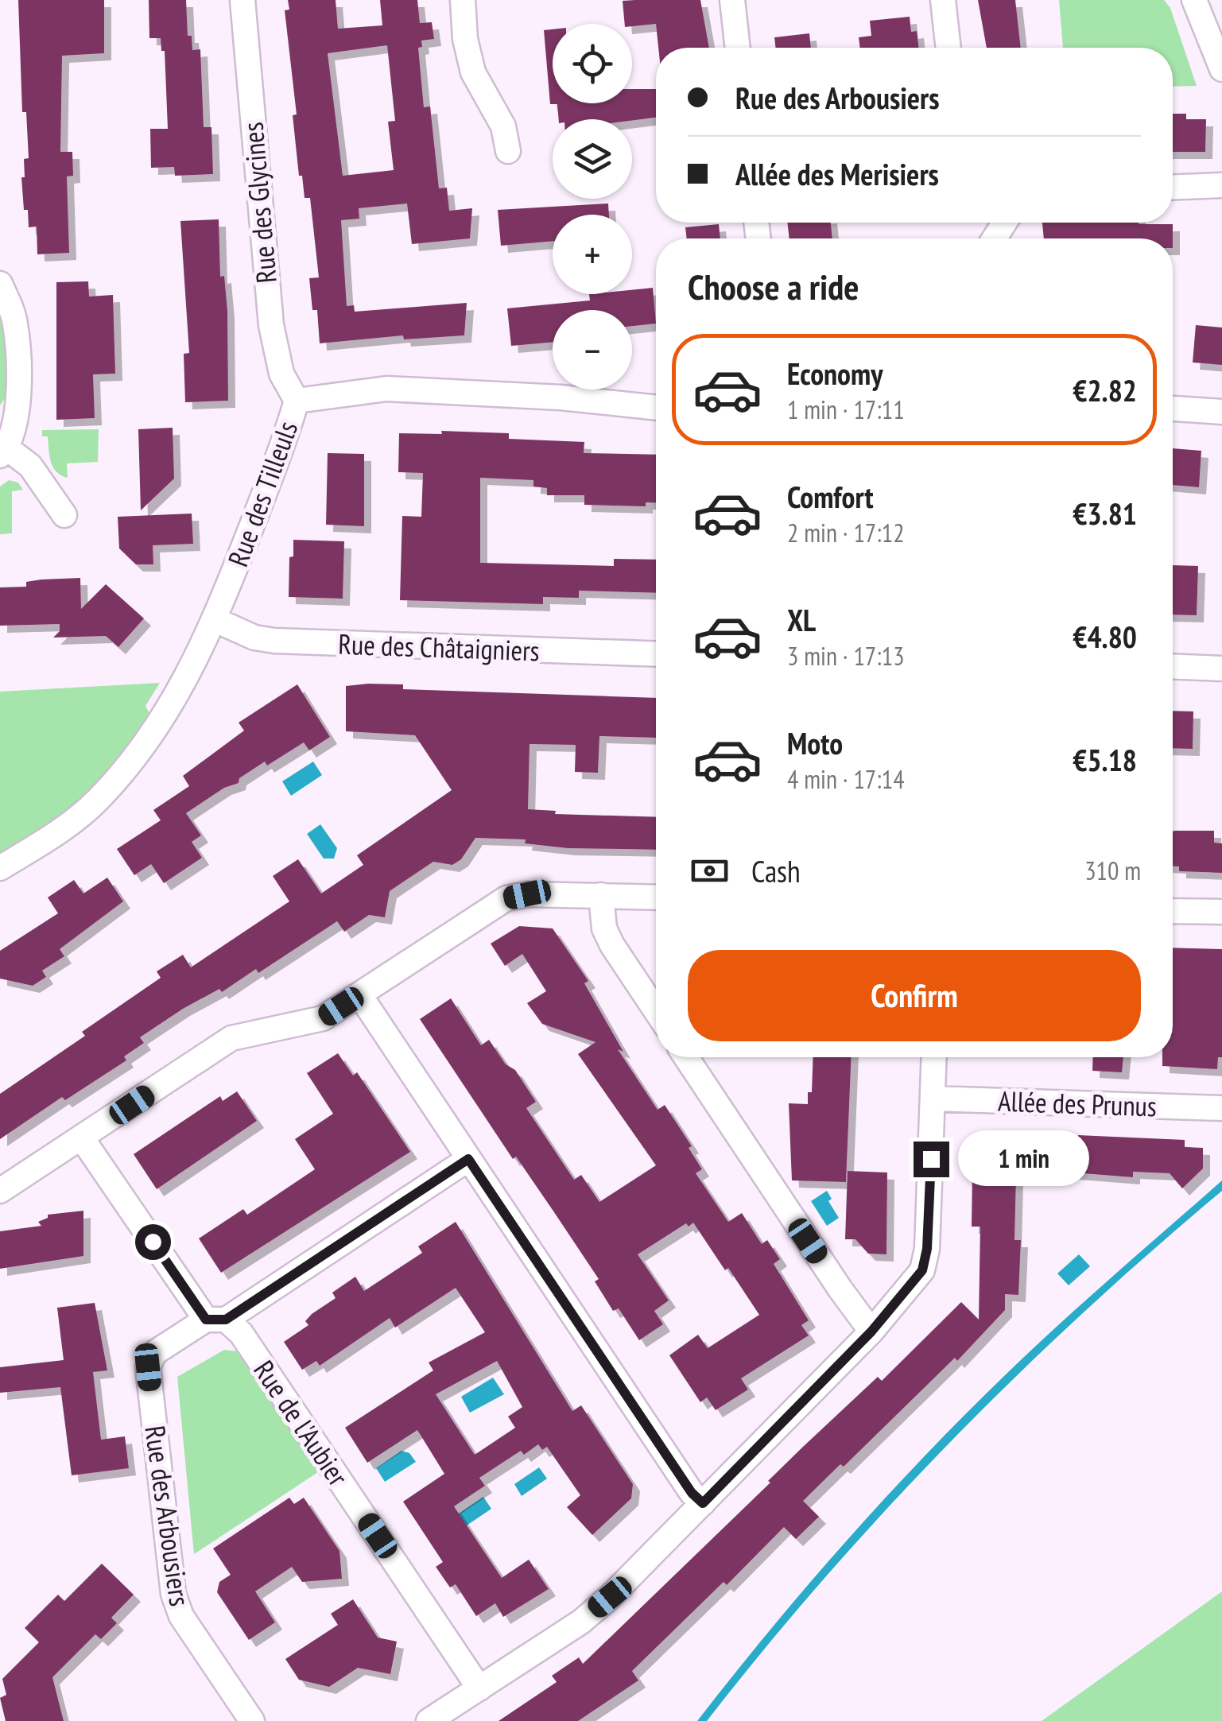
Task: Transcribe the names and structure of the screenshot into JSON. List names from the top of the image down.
{
  "streets": {
    "street": [
      "Rue des Glycines",
      "Rue des Tilleuls",
      "Rue des Châtaigniers",
      "Allée des Prunus",
      "Rue de l'Aubier",
      "Rue des Arbousiers"
    ]
  },
  "crossings": [
    ["Rue des Glycines", "Rue des Tilleuls"],
    ["Rue des Tilleuls", "Rue des Châtaigniers"],
    ["Rue de l'Aubier", "Rue des Arbousiers"]
  ],
  "page": {
    "map_buttons": ["+", "−"],
    "banner": ["Rue des Arbousiers", "Allée des Merisiers"],
    "heading": "Choose a ride",
    "list": [
      {
        "name": "Economy",
        "note": "1 min · 17:11",
        "value": "€2.82"
      },
      {
        "name": "Comfort",
        "note": "2 min · 17:12",
        "value": "€3.81"
      },
      {
        "name": "XL",
        "note": "3 min · 17:13",
        "value": "€4.80"
      },
      {
        "name": "Moto",
        "note": "4 min · 17:14",
        "value": "€5.18"
      }
    ],
    "pay": ["Cash", "310 m"],
    "buttons": "Confirm",
    "bubble": "1 min"
  }
}
